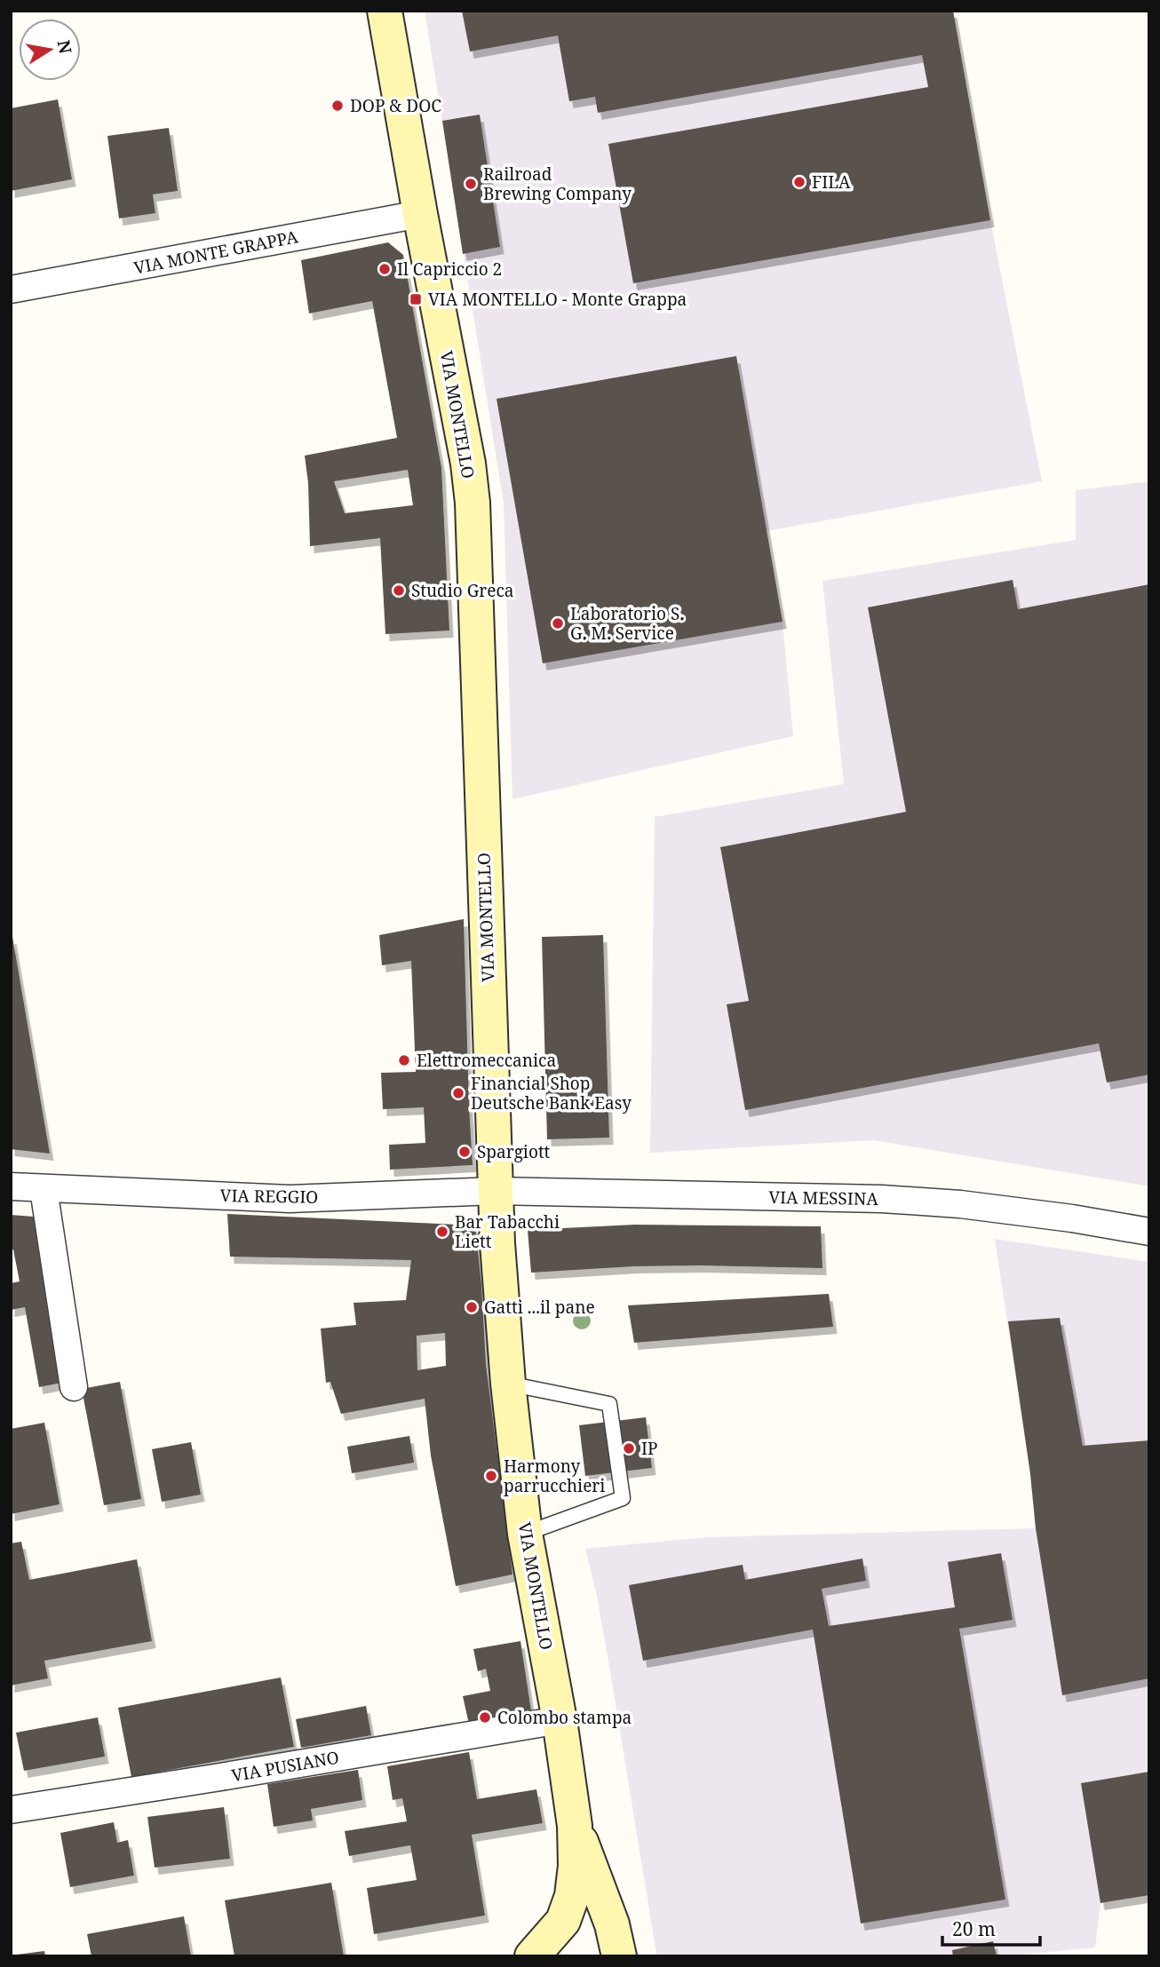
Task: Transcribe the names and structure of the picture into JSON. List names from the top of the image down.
{
  "streets": {
    "street": [
      "VIA MONTE GRAPPA",
      "VIA MONTELLO",
      "VIA REGGIO",
      "VIA MESSINA",
      "VIA PUSIANO"
    ]
  },
  "crossings": [
    ["VIA MONTE GRAPPA", "VIA MONTELLO"],
    ["VIA MONTELLO", "VIA REGGIO"],
    ["VIA MONTELLO", "VIA MESSINA"],
    ["VIA MONTELLO", "VIA PUSIANO"],
    ["VIA REGGIO", "VIA MESSINA"]
  ],
  "places": {
    "other": [
      "DOP & DOC",
      "FILA",
      "Railroad Brewing Company",
      "Il Capriccio 2",
      "Studio Greca",
      "Laboratorio S. G. M. Service",
      "Elettromeccanica",
      "Financial Shop Deutsche Bank Easy",
      "Spargiott",
      "Bar Tabacchi Liett",
      "Gatti ...il pane",
      "IP",
      "Harmony parrucchieri",
      "Colombo stampa"
    ],
    "transit": ["VIA MONTELLO ‐ Monte Grappa"]
  },
  "scale_bar": "20 m",
  "north": "right"
}
